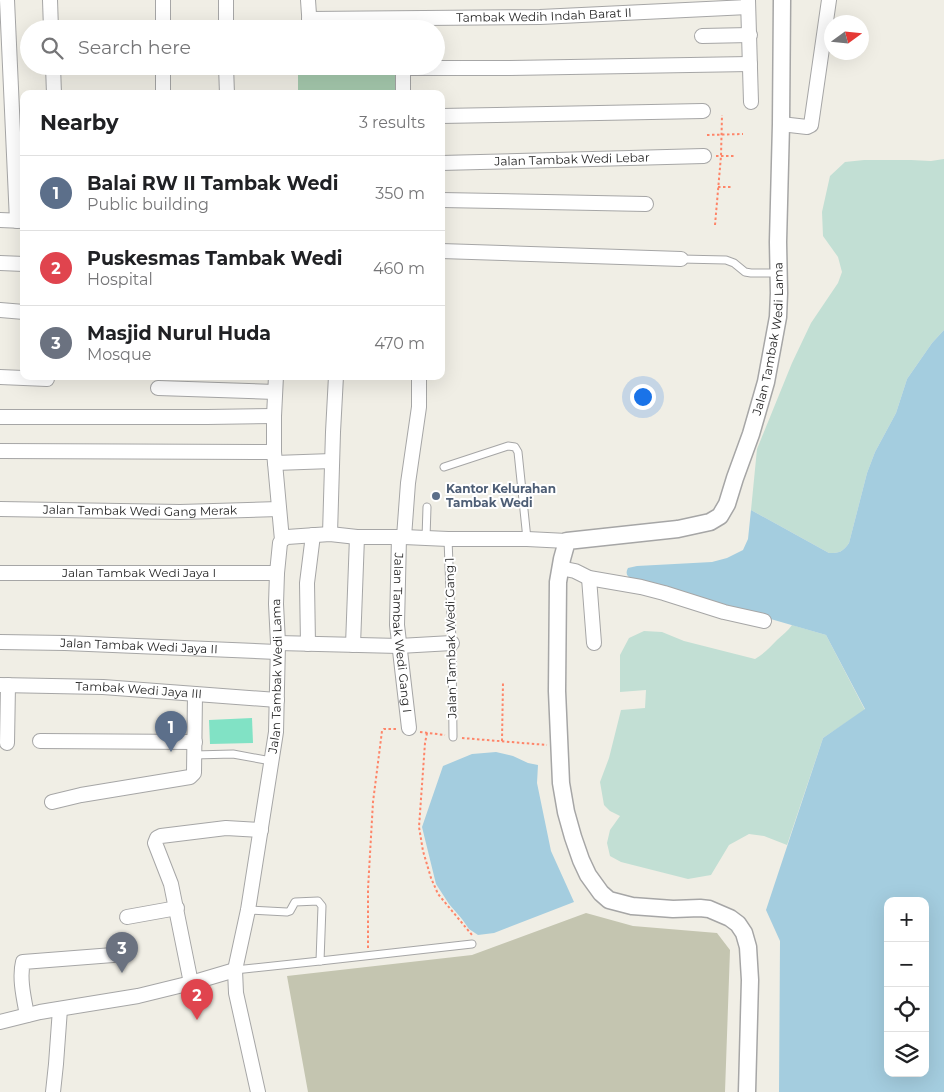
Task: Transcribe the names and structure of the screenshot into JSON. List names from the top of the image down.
{
  "streets": {
    "street": [
      "Tambak Wedih Indah Barat II",
      "Jalan Tambak Wedi Lebar",
      "Jalan Tambak Wedi Lama",
      "Jalan Tambak Wedi Gang Merak",
      "Jalan Tambak Wedi Jaya I",
      "Jalan Tambak Wedi Gang I",
      "Jalan Tambak Wedi Jaya II",
      "Tambak Wedi Jaya III"
    ],
    "lane": ["Jalan Tambak Wedi Gang 1"]
  },
  "crossings": [
    ["Jalan Tambak Wedi Lama", "Jalan Tambak Wedi Jaya I"],
    ["Jalan Tambak Wedi Lama", "Jalan Tambak Wedi Gang I"],
    ["Jalan Tambak Wedi Lama", "Jalan Tambak Wedi Gang 1"],
    ["Jalan Tambak Wedi Lama", "Jalan Tambak Wedi Jaya II"],
    ["Jalan Tambak Wedi Lama", "Tambak Wedi Jaya III"],
    ["Jalan Tambak Wedi Gang I", "Jalan Tambak Wedi Jaya II"],
    ["Jalan Tambak Wedi Gang 1", "Jalan Tambak Wedi Jaya II"]
  ],
  "places": ["Kantor Kelurahan Tambak Wedi"],
  "north": "right",
  "page": {
    "search": "Search here",
    "heading": ["Nearby", "3 results"],
    "list": [
      {
        "mark": "1",
        "name": "Balai RW II Tambak Wedi",
        "note": "Public building",
        "value": "350 m"
      },
      {
        "mark": "2",
        "name": "Puskesmas Tambak Wedi",
        "note": "Hospital",
        "value": "460 m"
      },
      {
        "mark": "3",
        "name": "Masjid Nurul Huda",
        "note": "Mosque",
        "value": "470 m"
      }
    ],
    "pins": ["1", "3", "2"],
    "map_buttons": ["+", "−"]
  }
}
